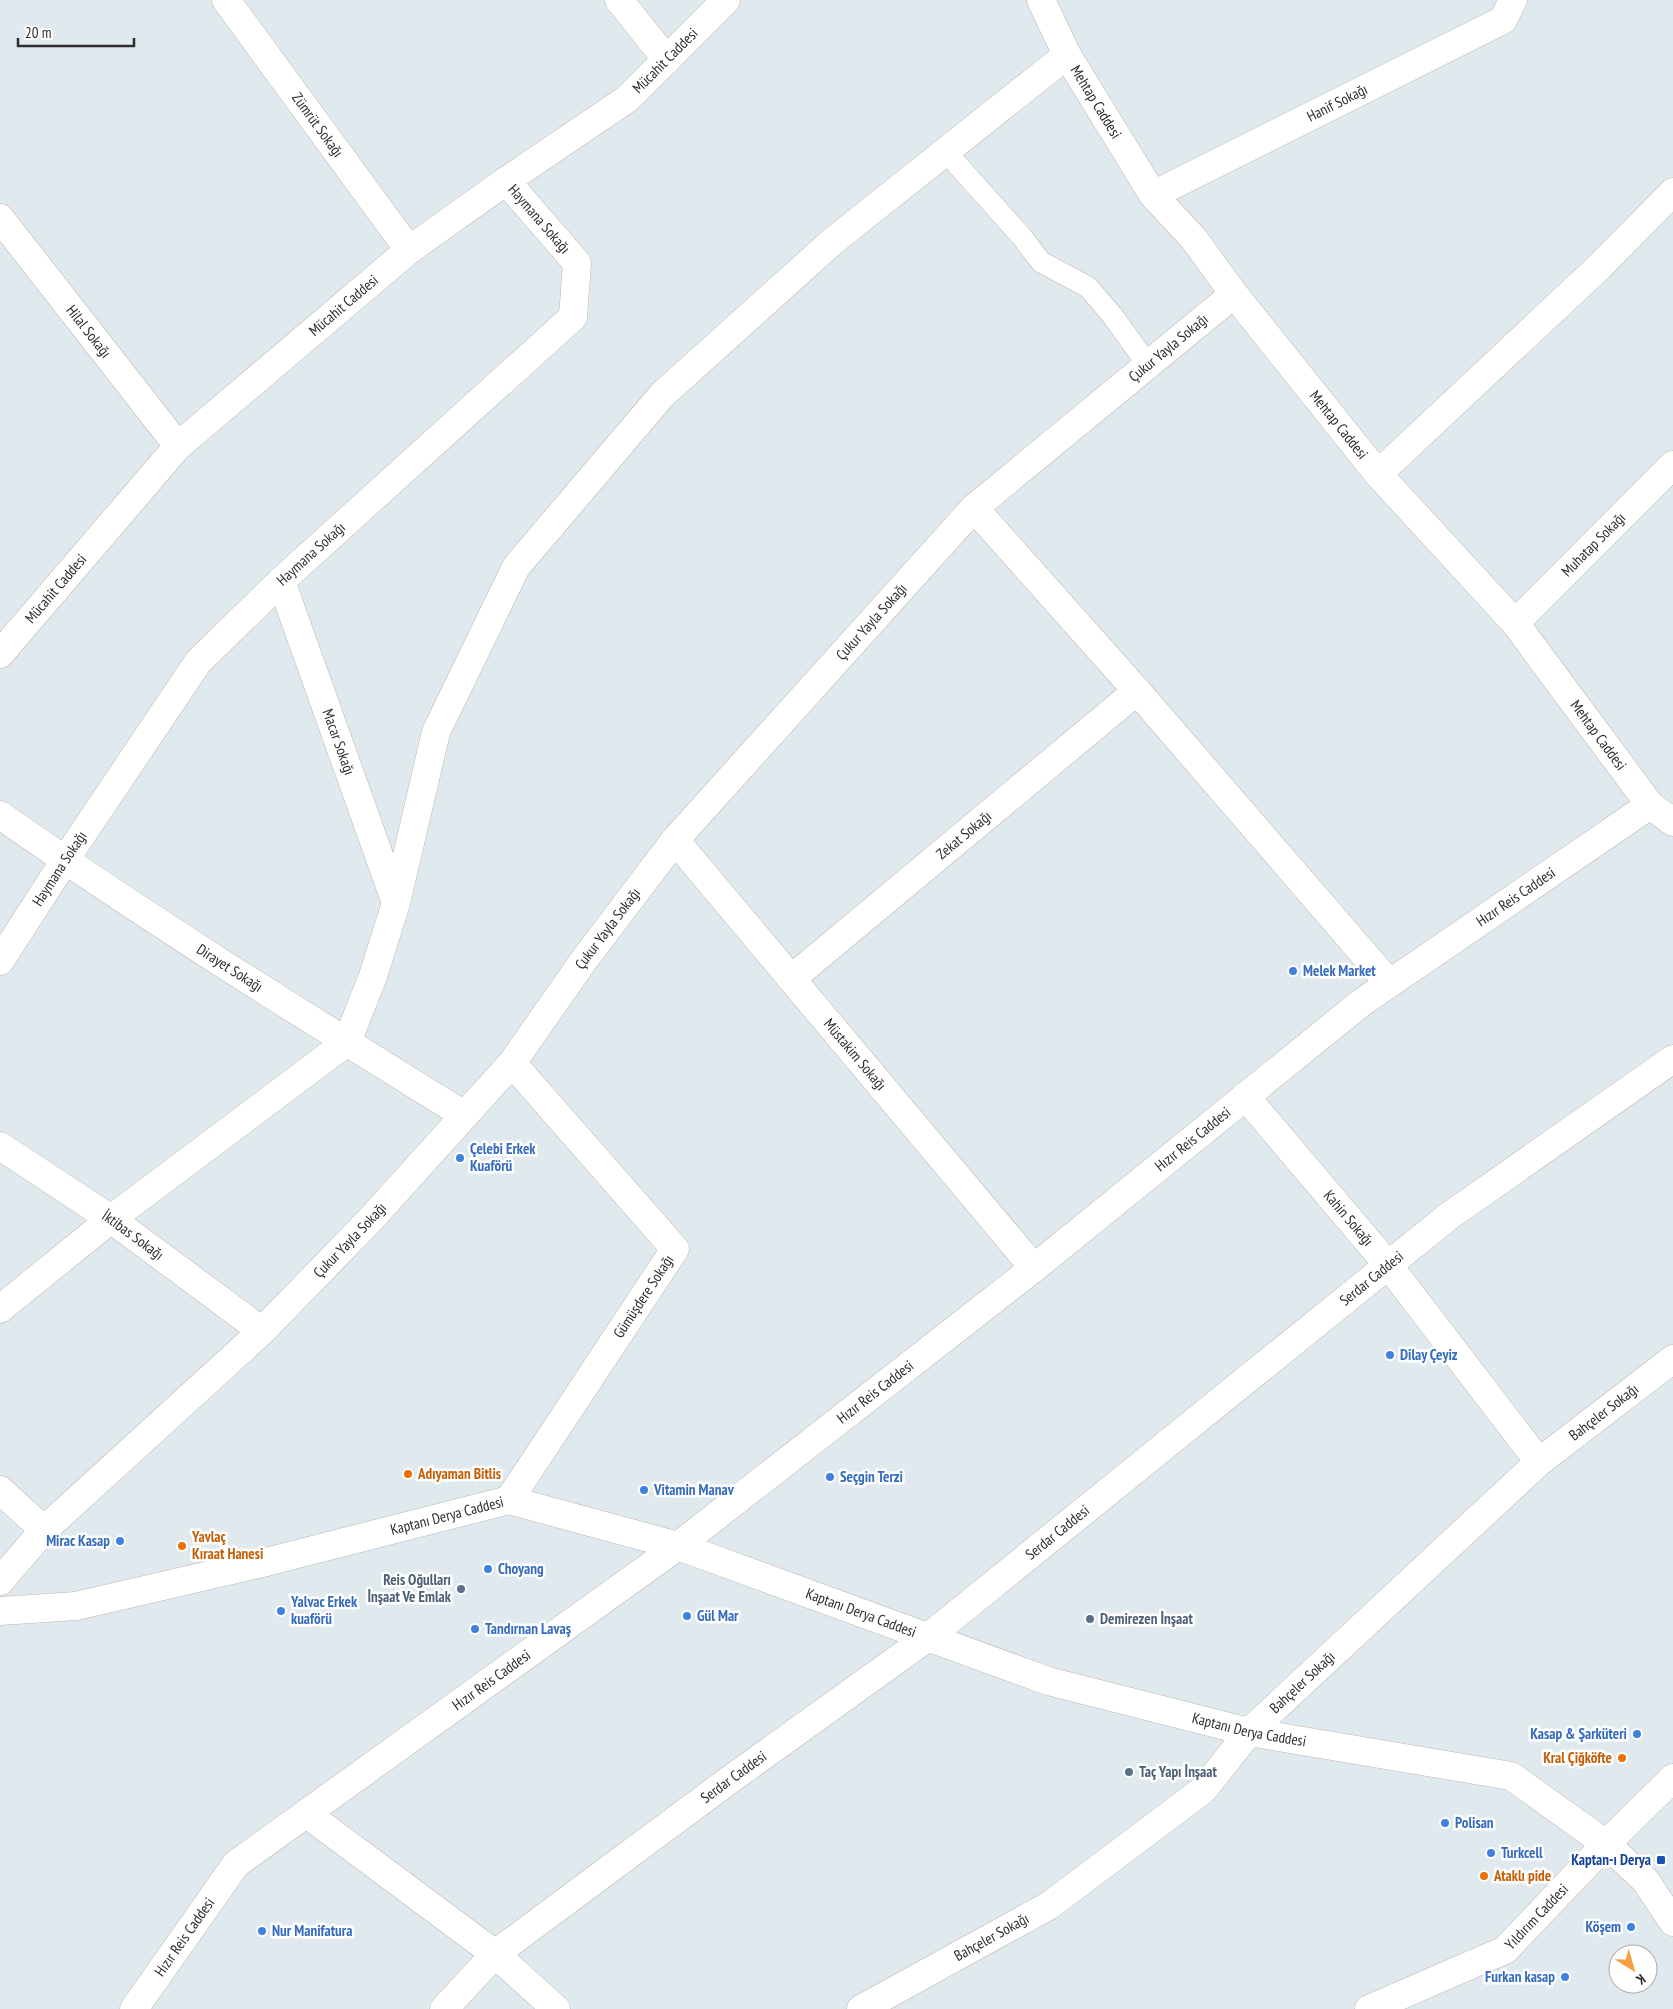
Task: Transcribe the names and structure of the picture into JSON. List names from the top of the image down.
{
  "streets": {
    "street": [
      "Mücahit Caddesi",
      "Mehtap Caddesi",
      "Hanif Sokağı",
      "Zümrüt Sokağı",
      "Haymana Sokağı",
      "Hilal Sokağı",
      "Çukur Yayla Sokağı",
      "Muhatap Sokağı",
      "Macar Sokağı",
      "Zekat Sokağı",
      "Hızır Reis Caddesi",
      "Dirayet Sokağı",
      "Müstakim Sokağı",
      "Kahin Sokağı",
      "İktibas Sokağı",
      "Serdar Caddesi",
      "Gümüşdere Sokağı",
      "Bahçeler Sokağı",
      "Kaptanı Derya Caddesi",
      "Yıldırım Caddesi"
    ]
  },
  "crossings": [
    ["Mücahit Caddesi", "Zümrüt Sokağı"],
    ["Mücahit Caddesi", "Haymana Sokağı"],
    ["Mücahit Caddesi", "Hilal Sokağı"],
    ["Mehtap Caddesi", "Hanif Sokağı"],
    ["Mehtap Caddesi", "Çukur Yayla Sokağı"],
    ["Mehtap Caddesi", "Muhatap Sokağı"],
    ["Mehtap Caddesi", "Hızır Reis Caddesi"],
    ["Haymana Sokağı", "Macar Sokağı"],
    ["Haymana Sokağı", "Dirayet Sokağı"],
    ["Çukur Yayla Sokağı", "Dirayet Sokağı"],
    ["Çukur Yayla Sokağı", "Müstakim Sokağı"],
    ["Çukur Yayla Sokağı", "İktibas Sokağı"],
    ["Çukur Yayla Sokağı", "Gümüşdere Sokağı"],
    ["Zekat Sokağı", "Müstakim Sokağı"],
    ["Hızır Reis Caddesi", "Müstakim Sokağı"],
    ["Hızır Reis Caddesi", "Kahin Sokağı"],
    ["Hızır Reis Caddesi", "Kaptanı Derya Caddesi"],
    ["Kahin Sokağı", "Serdar Caddesi"],
    ["Kahin Sokağı", "Bahçeler Sokağı"],
    ["Serdar Caddesi", "Kaptanı Derya Caddesi"],
    ["Gümüşdere Sokağı", "Kaptanı Derya Caddesi"],
    ["Bahçeler Sokağı", "Kaptanı Derya Caddesi"],
    ["Kaptanı Derya Caddesi", "Yıldırım Caddesi"]
  ],
  "places": {
    "other": [
      "Melek Market",
      "Çelebi Erkek Kuaförü",
      "Dilay Çeyiz",
      "Adıyaman Bitlis",
      "Seçgin Terzi",
      "Vitamin Manav",
      "Mirac Kasap",
      "Yavlaç Kıraat Hanesi",
      "Choyang",
      "Reis Oğulları İnşaat Ve Emlak",
      "Yalvac Erkek kuaförü",
      "Gül Mar",
      "Demirezen İnşaat",
      "Tandırnan Lavaş",
      "Kasap & Şarküteri",
      "Kral Çiğköfte",
      "Taç Yapı İnşaat",
      "Polisan",
      "Turkcell",
      "Ataklı pide",
      "Köşem",
      "Nur Manifatura",
      "Furkan kasap"
    ],
    "transit": ["Kaptan-ı Derya"]
  },
  "scale_bar": "20 m",
  "north": "bottom right"
}
